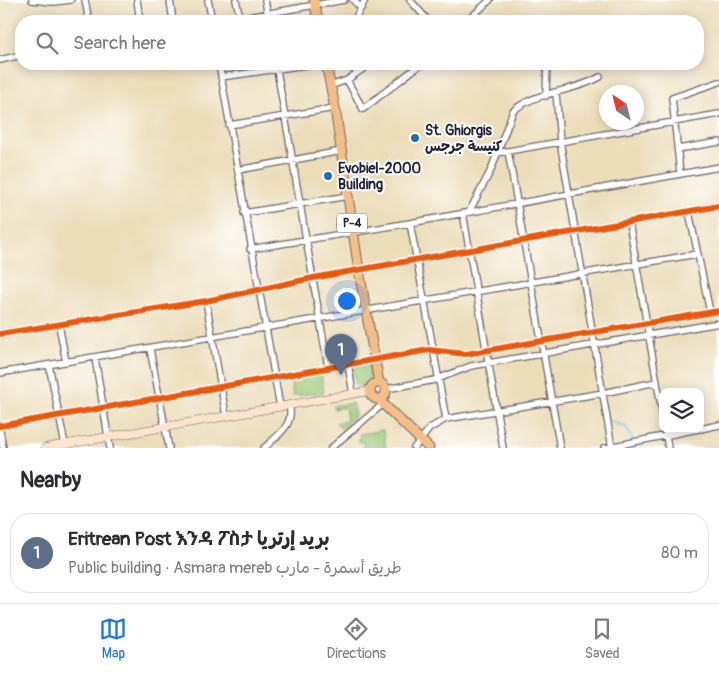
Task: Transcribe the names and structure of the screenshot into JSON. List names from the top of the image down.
{
  "streets": {
    "highway": ["P-4"]
  },
  "places": ["St. Ghiorgis كنيسة جرجس", "Evobiel-2000 Building"],
  "north": "top left",
  "page": {
    "search": "Search here",
    "pins": "1",
    "heading": "Nearby",
    "list": [
      {
        "mark": "1",
        "name": "Eritrean Post እንዳ ፖስታ بريد إرتريا",
        "note": "Public building · Asmara mereb طريق أسمرة - مارب",
        "value": "80 m"
      }
    ],
    "nav": ["Map", "Directions", "Saved"]
  }
}
